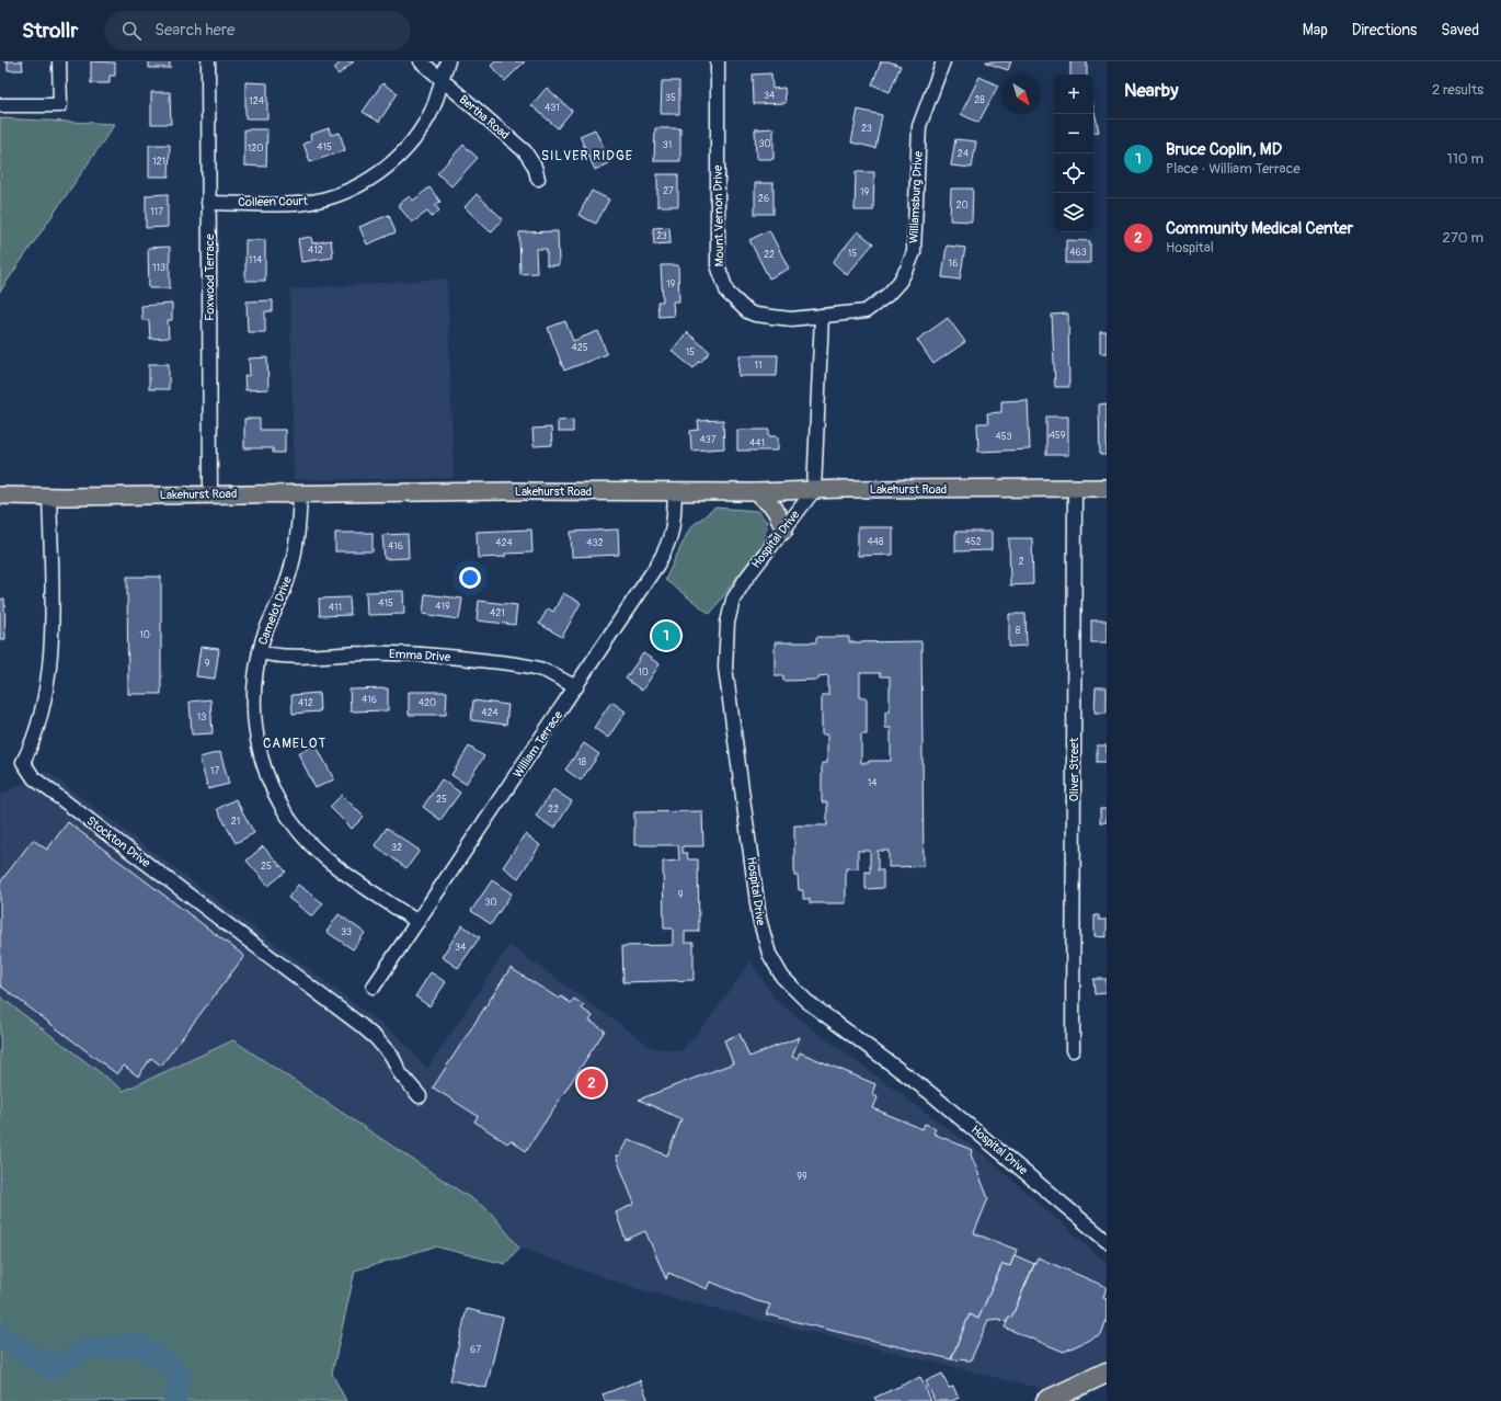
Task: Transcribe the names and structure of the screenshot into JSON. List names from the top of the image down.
{
  "streets": {
    "main road": ["Lakehurst Road"],
    "street": [
      "Bertha Road",
      "Williamsburg Drive",
      "Colleen Court",
      "Mount Vernon Drive",
      "Foxwood Terrace",
      "Hospital Drive",
      "Camelot Drive",
      "Emma Drive",
      "William Terrace",
      "Oliver Street",
      "Stockton Drive"
    ]
  },
  "crossings": [
    ["Bertha Road", "Colleen Court"],
    ["Williamsburg Drive", "Mount Vernon Drive"],
    ["Colleen Court", "Foxwood Terrace"],
    ["Foxwood Terrace", "Lakehurst Road"],
    ["Lakehurst Road", "Hospital Drive"],
    ["Lakehurst Road", "Camelot Drive"],
    ["Lakehurst Road", "William Terrace"],
    ["Lakehurst Road", "Oliver Street"],
    ["Lakehurst Road", "Stockton Drive"],
    ["Camelot Drive", "Emma Drive"],
    ["Camelot Drive", "William Terrace"],
    ["Emma Drive", "William Terrace"]
  ],
  "districts": ["SILVER RIDGE", "CAMELOT"],
  "house_numbers": [
    "34",
    "35",
    "28",
    "124",
    "431",
    "23",
    "30",
    "31",
    "415",
    "120",
    "24",
    "121",
    "27",
    "19",
    "26",
    "20",
    "117",
    "23",
    "412",
    "463",
    "15",
    "22",
    "114",
    "16",
    "113",
    "19",
    "425",
    "15",
    "11",
    "459",
    "453",
    "437",
    "441",
    "448",
    "452",
    "424",
    "432",
    "416",
    "2",
    "415",
    "419",
    "411",
    "421",
    "8",
    "10",
    "9",
    "10",
    "416",
    "412",
    "420",
    "424",
    "13",
    "18",
    "17",
    "14",
    "25",
    "22",
    "21",
    "32",
    "25",
    "9",
    "30",
    "33",
    "34",
    "99",
    "67"
  ],
  "north": "bottom right",
  "page": {
    "header": "Strollr",
    "search": "Search here",
    "nav": ["Map", "Directions", "Saved"],
    "heading": ["Nearby", "2 results"],
    "map_buttons": ["+", "−"],
    "list": [
      {
        "mark": "1",
        "name": "Bruce Coplin, MD",
        "note": "Place · William Terrace",
        "value": "110 m"
      },
      {
        "mark": "2",
        "name": "Community Medical Center",
        "note": "Hospital",
        "value": "270 m"
      }
    ],
    "pins": ["1", "2"]
  }
}
